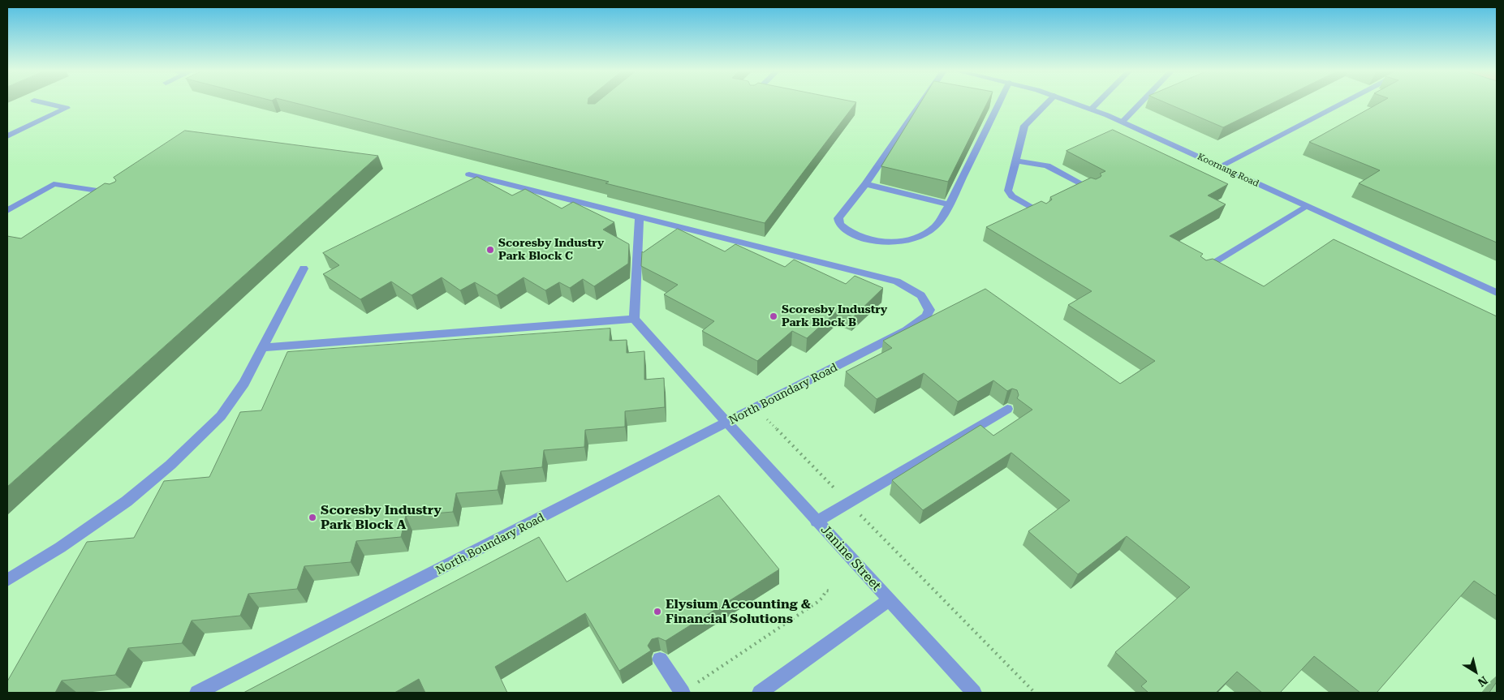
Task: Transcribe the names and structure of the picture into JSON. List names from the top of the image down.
{
  "streets": {
    "street": ["Koornang Road", "North Boundary Road", "Janine Street"]
  },
  "crossings": [
    ["North Boundary Road", "Janine Street"]
  ],
  "places": [
    "Scoresby Industry Park Block C",
    "Scoresby Industry Park Block B",
    "Scoresby Industry Park Block A",
    "Elysium Accounting & Financial Solutions"
  ],
  "north": "bottom right"
}
